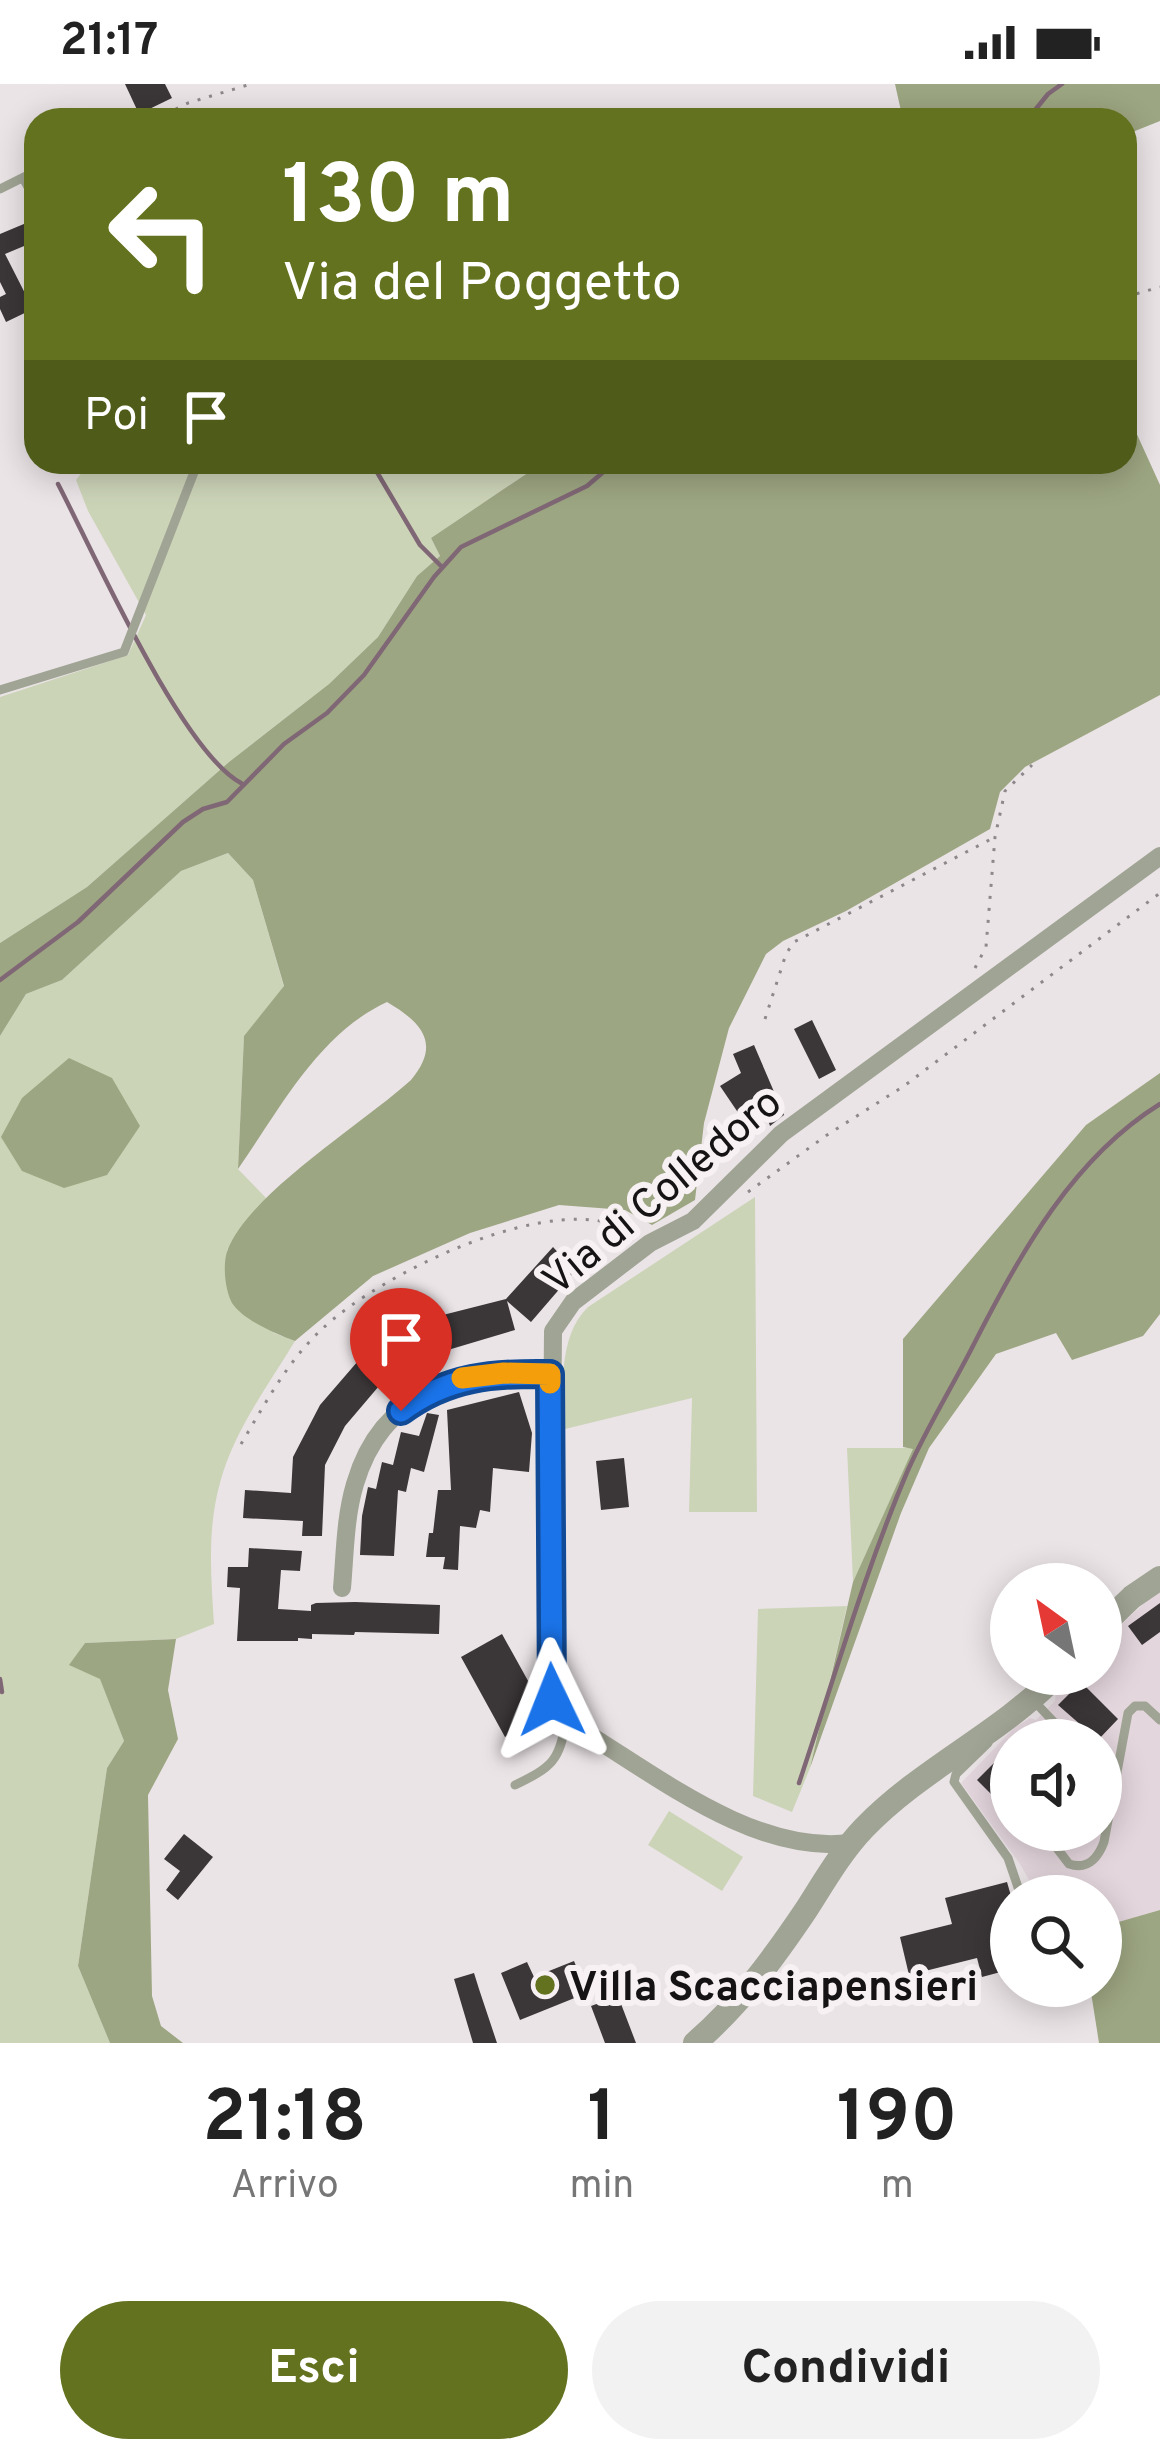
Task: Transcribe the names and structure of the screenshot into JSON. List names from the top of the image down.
{
  "streets": {
    "street": ["Via di Colledoro"]
  },
  "places": ["Villa Scacciapensieri"],
  "north": "top left",
  "page": {
    "status": "21:17",
    "turn": ["130 m", "Via del Poggetto"],
    "then": "Poi",
    "eta": [
      "21:18",
      "Arrivo",
      "1",
      "min",
      "190",
      "m"
    ],
    "buttons": ["Esci", "Condividi"]
  }
}
